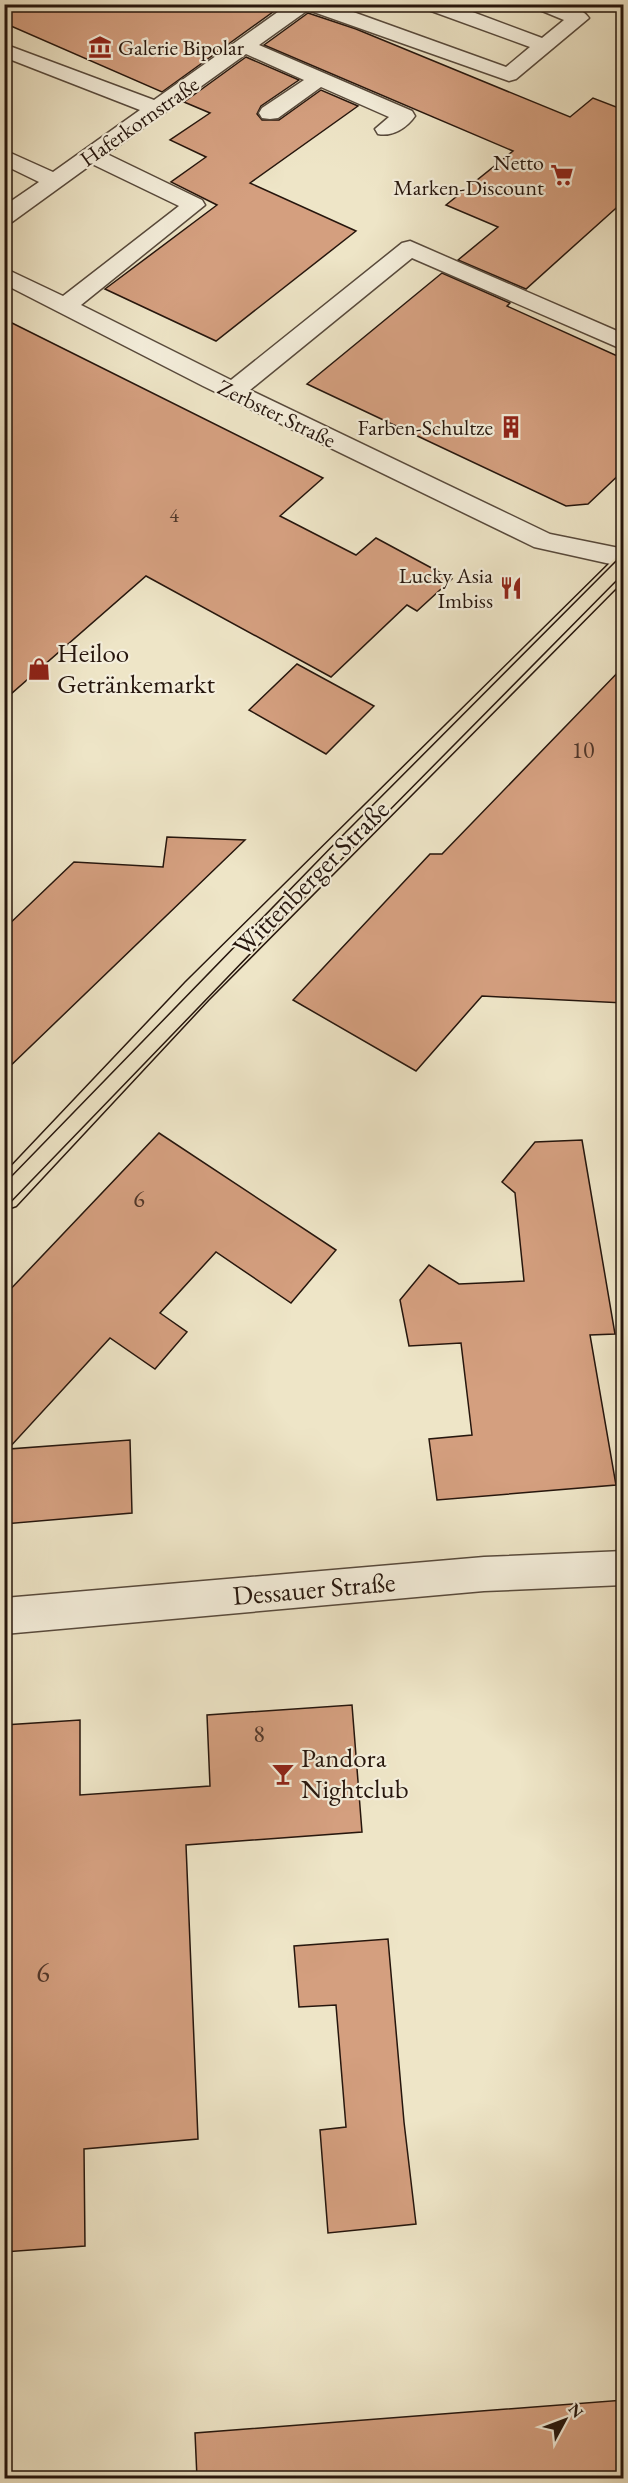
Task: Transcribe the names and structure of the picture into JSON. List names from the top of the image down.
{
  "streets": {
    "main road": ["Wittenberger Straße"],
    "street": ["Haferkornstraße", "Zerbster Straße", "Dessauer Straße"]
  },
  "places": {
    "museum": ["Galerie Bipolar"],
    "supermarket": ["Netto Marken-Discount"],
    "building": ["Farben-Schultze"],
    "restaurant": ["Lucky Asia Imbiss"],
    "shop": ["Heiloo Getränkemarkt"],
    "bar": ["Pandora Nightclub"]
  },
  "house_numbers": [
    "4",
    "10",
    "6",
    "8",
    "6"
  ],
  "north": "top right"
}
